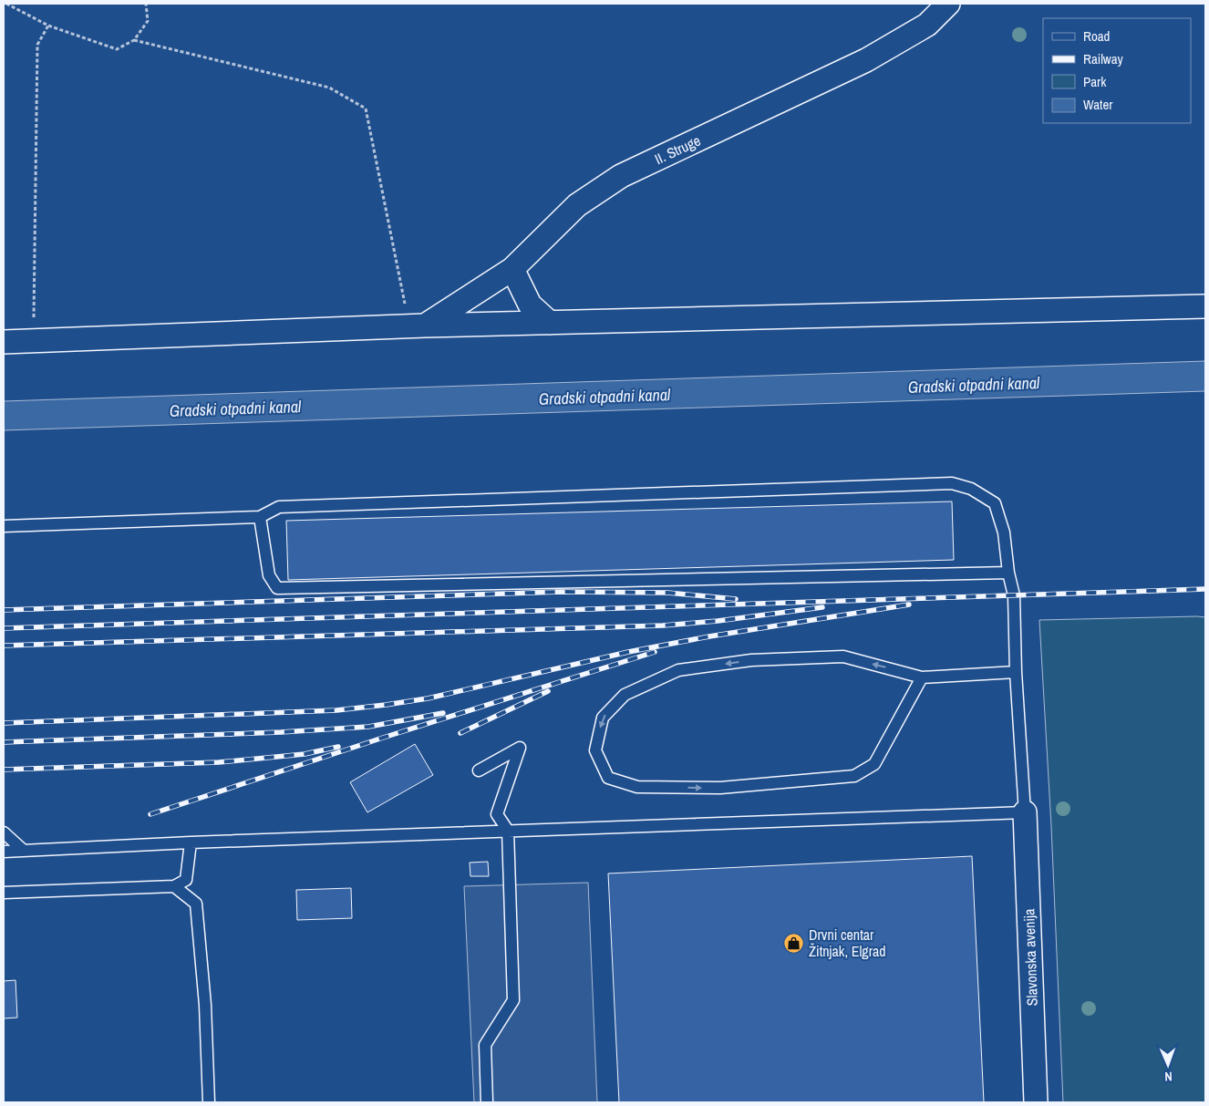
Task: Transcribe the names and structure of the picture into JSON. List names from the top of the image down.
{
  "streets": {
    "street": ["II. Struge", "Slavonska avenija"]
  },
  "water": ["Gradski otpadni kanal"],
  "places": {
    "shop": ["Drvni centar Žitnjak, Elgrad"]
  },
  "legend": [
    "Road",
    "Railway",
    "Park",
    "Water"
  ],
  "north": "bottom"
}
